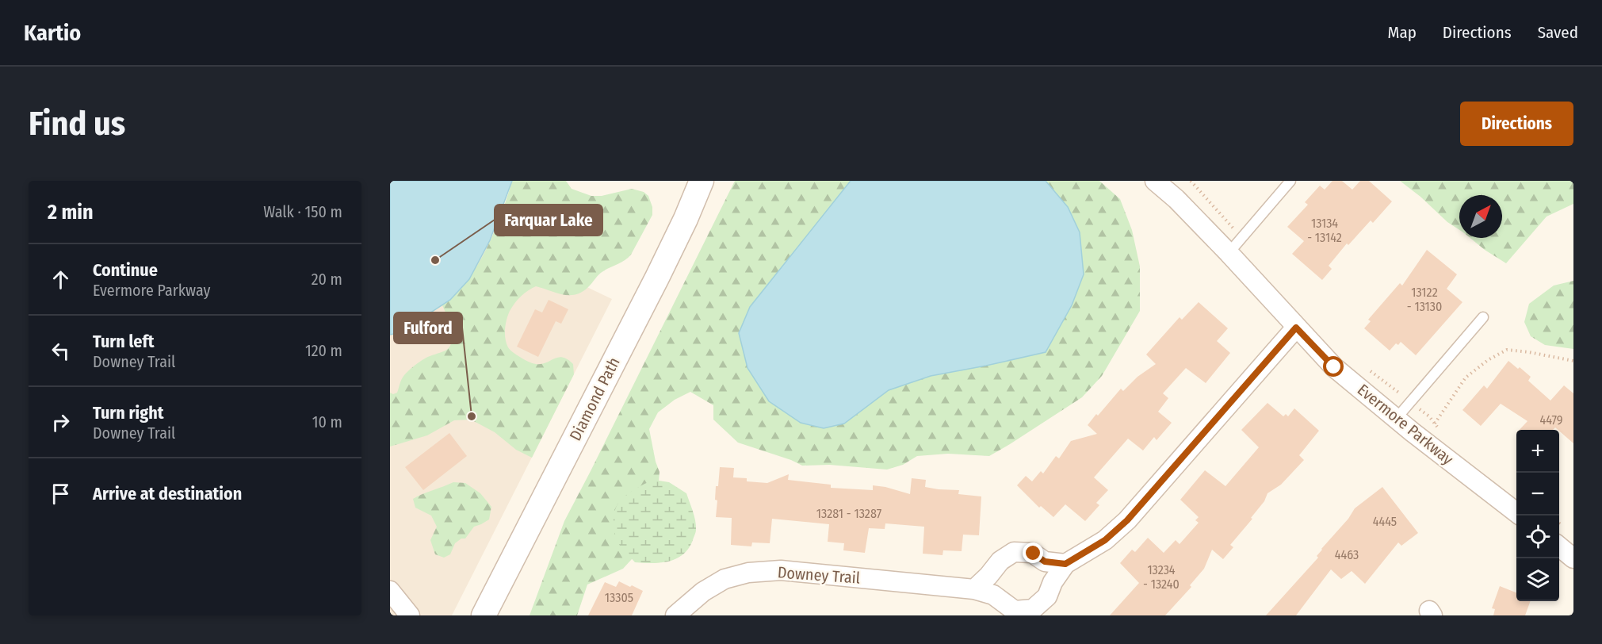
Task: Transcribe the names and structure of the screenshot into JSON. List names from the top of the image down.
{
  "streets": {
    "street": ["Diamond Path", "Evermore Parkway", "Downey Trail"]
  },
  "crossings": [
    ["Evermore Parkway", "Downey Trail"]
  ],
  "places": ["Farquar Lake", "Fulford"],
  "house_numbers": [
    "13134 - 13142",
    "13122 - 13130",
    "4479",
    "13281 - 13287",
    "4445",
    "4463",
    "13234 - 13240",
    "13305"
  ],
  "north": "top right",
  "page": {
    "header": "Kartio",
    "nav": ["Map", "Directions", "Saved"],
    "buttons": "Directions",
    "title": "Find us",
    "heading": ["2 min", "Walk · 150 m"],
    "list": [
      ["Continue", "Evermore Parkway", "20 m"],
      ["Turn left", "Downey Trail", "120 m"],
      ["Turn right", "Downey Trail", "10 m"],
      "Arrive at destination"
    ],
    "map_buttons": ["+", "−"]
  }
}
